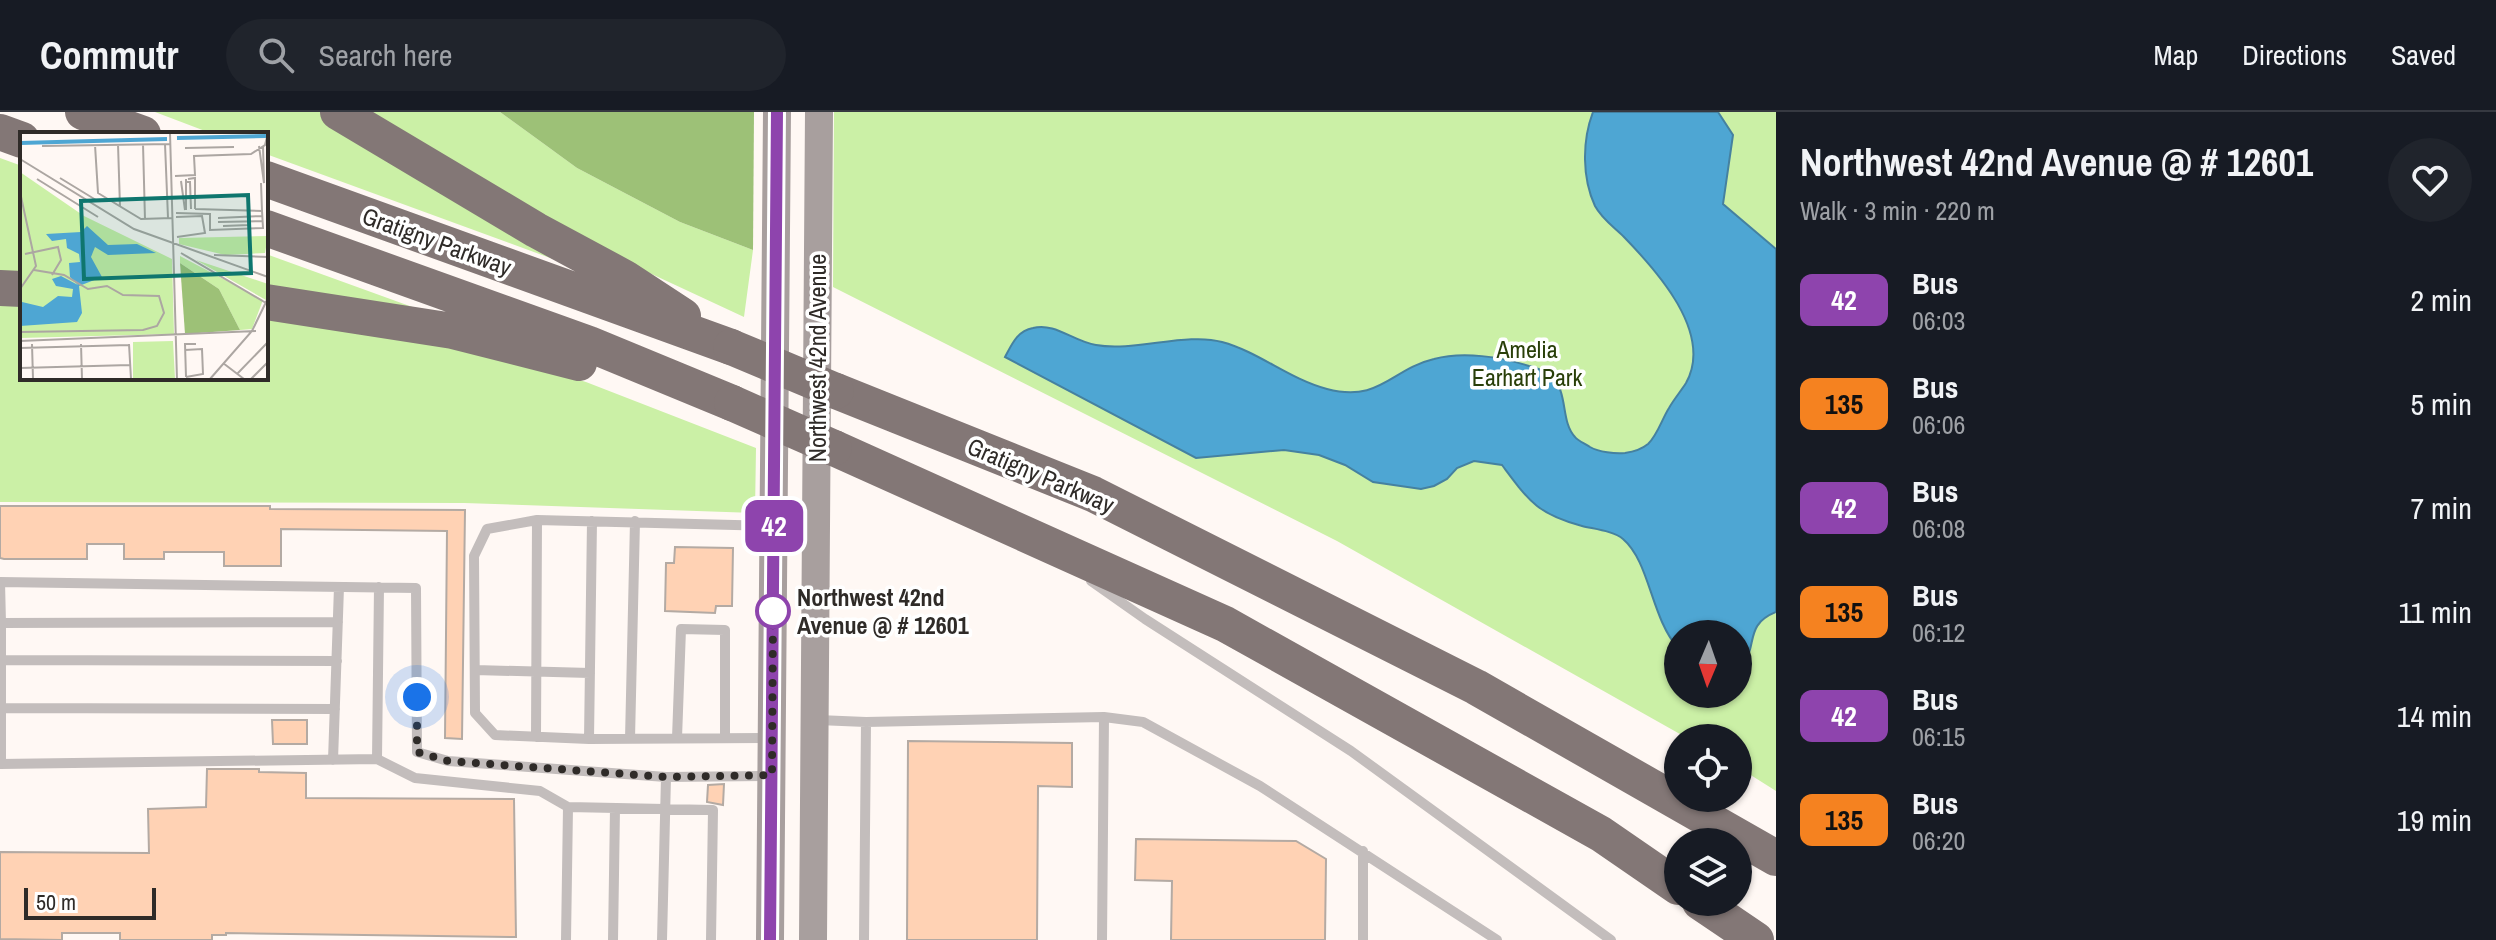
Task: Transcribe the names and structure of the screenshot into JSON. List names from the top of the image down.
{
  "streets": {
    "highway": ["Gratigny Parkway"],
    "main road": ["Northwest 42nd Avenue"]
  },
  "parks": ["Amelia Earhart Park"],
  "places": ["Northwest 42nd Avenue @ # 12601"],
  "lines": ["bus line 42"],
  "scale_bar": "50 m",
  "north": "bottom",
  "page": {
    "header": "Commutr",
    "search": "Search here",
    "nav": ["Map", "Directions", "Saved"],
    "on_map": "42",
    "heading": ["Northwest 42nd Avenue @ # 12601", "Walk · 3 min · 220 m"],
    "list": [
      {
        "mark": "42",
        "name": "Bus",
        "note": "06:03",
        "value": "2 min"
      },
      {
        "mark": "135",
        "name": "Bus",
        "note": "06:06",
        "value": "5 min"
      },
      {
        "mark": "42",
        "name": "Bus",
        "note": "06:08",
        "value": "7 min"
      },
      {
        "mark": "135",
        "name": "Bus",
        "note": "06:12",
        "value": "11 min"
      },
      {
        "mark": "42",
        "name": "Bus",
        "note": "06:15",
        "value": "14 min"
      },
      {
        "mark": "135",
        "name": "Bus",
        "note": "06:20",
        "value": "19 min"
      }
    ],
    "scale": "50 m"
  }
}
